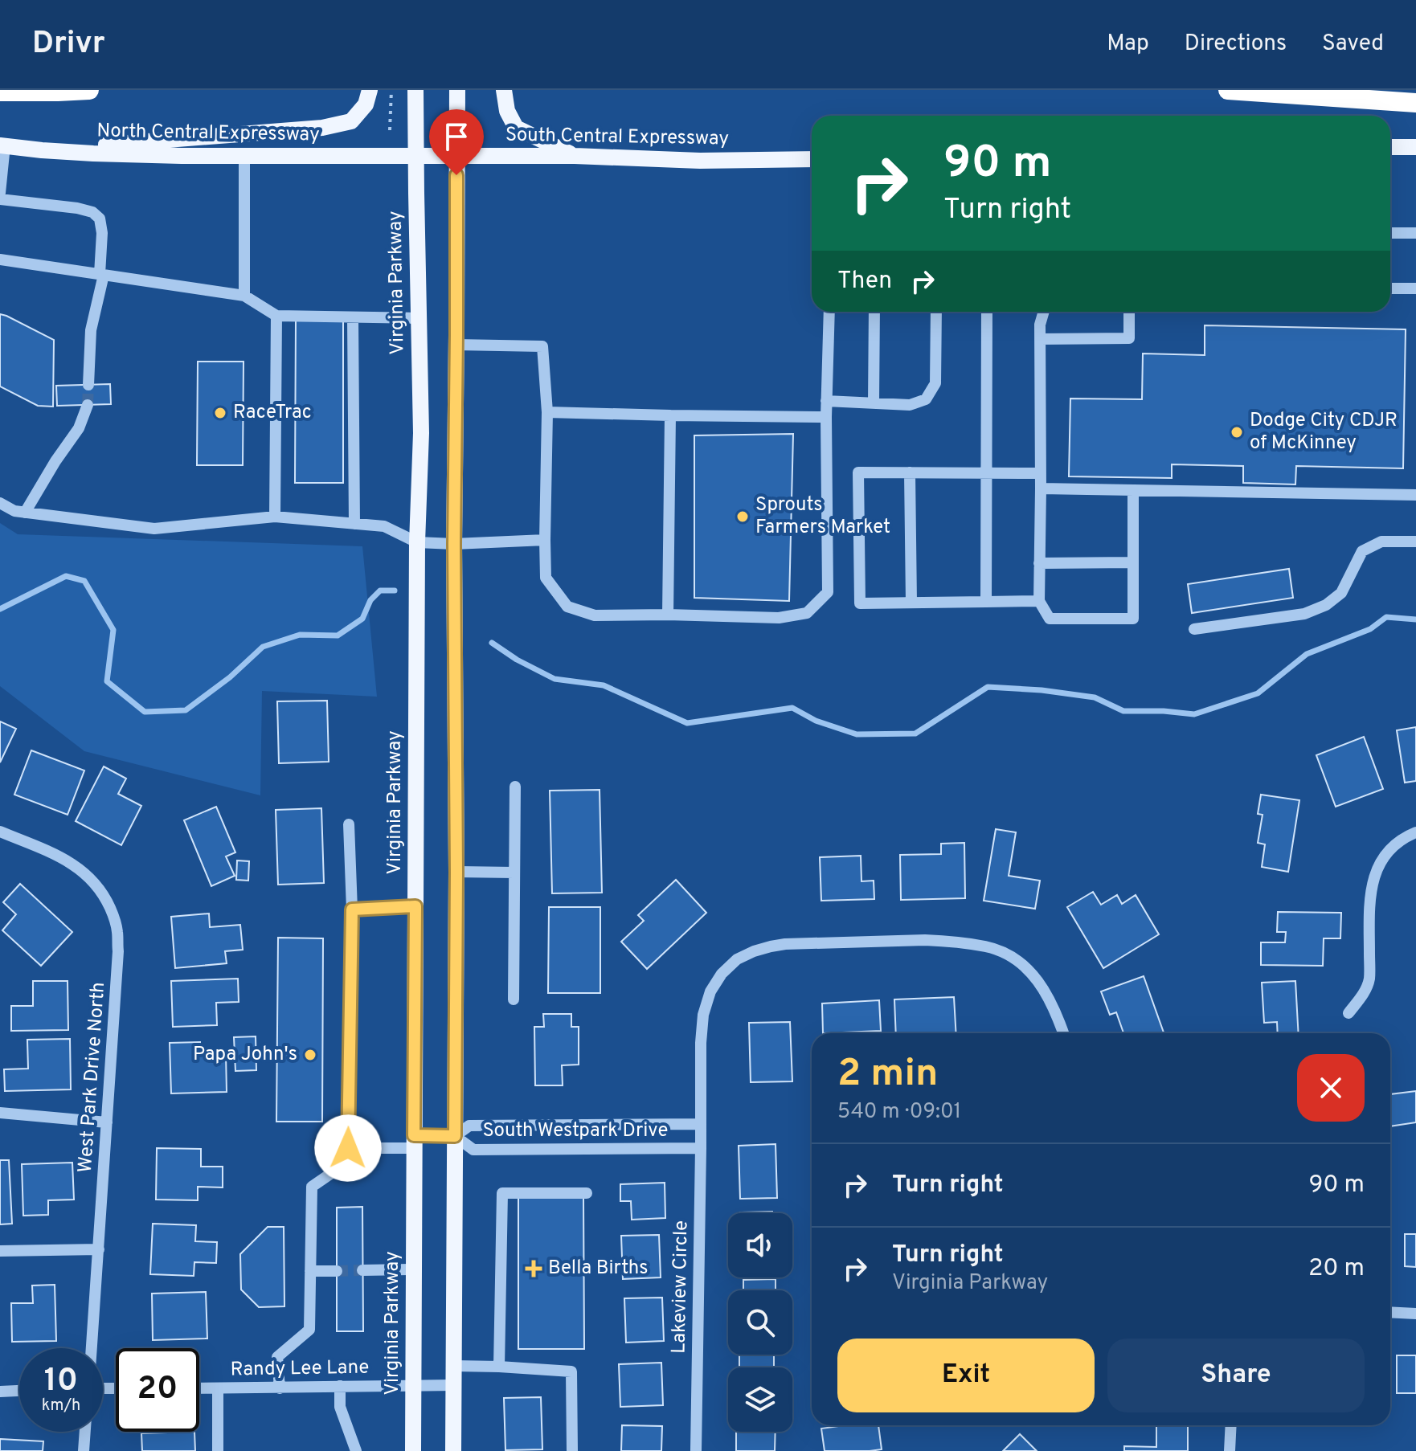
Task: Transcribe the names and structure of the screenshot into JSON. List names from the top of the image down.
{
  "streets": {
    "main road": ["North Central Expressway", "South Central Expressway", "Virginia Parkway"],
    "street": [
      "West Park Drive North",
      "South Westpark Drive",
      "Lakeview Circle",
      "Randy Lee Lane"
    ]
  },
  "crossings": [
    ["North Central Expressway", "South Central Expressway"],
    ["North Central Expressway", "Virginia Parkway"],
    ["South Central Expressway", "Virginia Parkway"],
    ["Virginia Parkway", "South Westpark Drive"],
    ["Virginia Parkway", "Randy Lee Lane"],
    ["South Westpark Drive", "Lakeview Circle"]
  ],
  "places": {
    "other": [
      "RaceTrac",
      "Dodge City CDJR of McKinney",
      "Sprouts Farmers Market",
      "Papa John's"
    ],
    "health": ["Bella Births"]
  },
  "page": {
    "header": "Drivr",
    "nav": ["Map", "Directions", "Saved"],
    "turn": ["90 m", "Turn right"],
    "then": "Then",
    "heading": ["2 min", "540 m · 09:01"],
    "list": [
      {
        "name": "Turn right",
        "value": "90 m"
      },
      {
        "name": "Turn right",
        "note": "Virginia Parkway",
        "value": "20 m"
      }
    ],
    "buttons": ["Exit", "Share"],
    "speed": "10 km/h",
    "limit": "20"
  }
}
